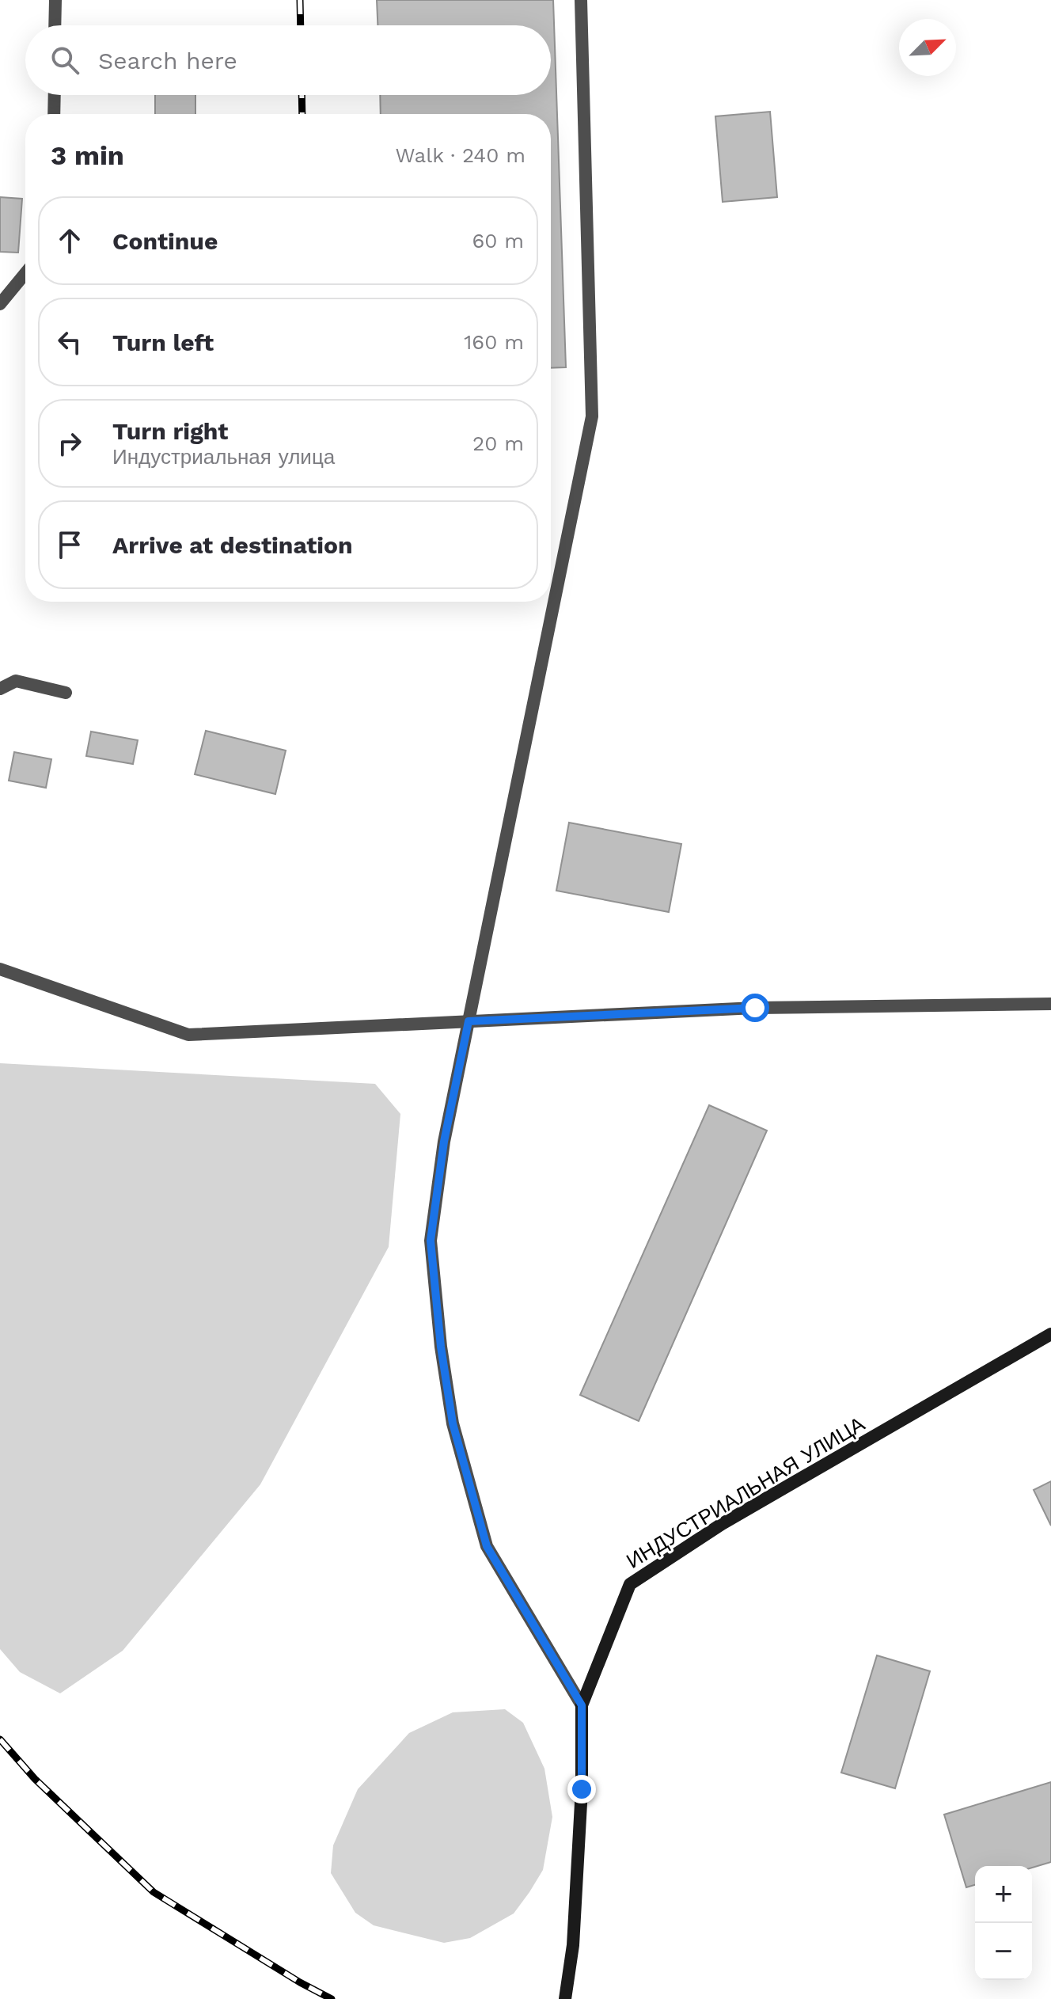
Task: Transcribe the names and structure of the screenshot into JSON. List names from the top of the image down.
{
  "streets": {
    "main road": ["ИНДУСТРИАЛЬНАЯ УЛИЦА"]
  },
  "north": "top right",
  "page": {
    "search": "Search here",
    "heading": ["3 min", "Walk · 240 m"],
    "list": [
      ["Continue", "60 m"],
      ["Turn left", "160 m"],
      ["Turn right", "Индустриальная улица", "20 m"],
      "Arrive at destination"
    ],
    "map_buttons": ["+", "−"]
  }
}
